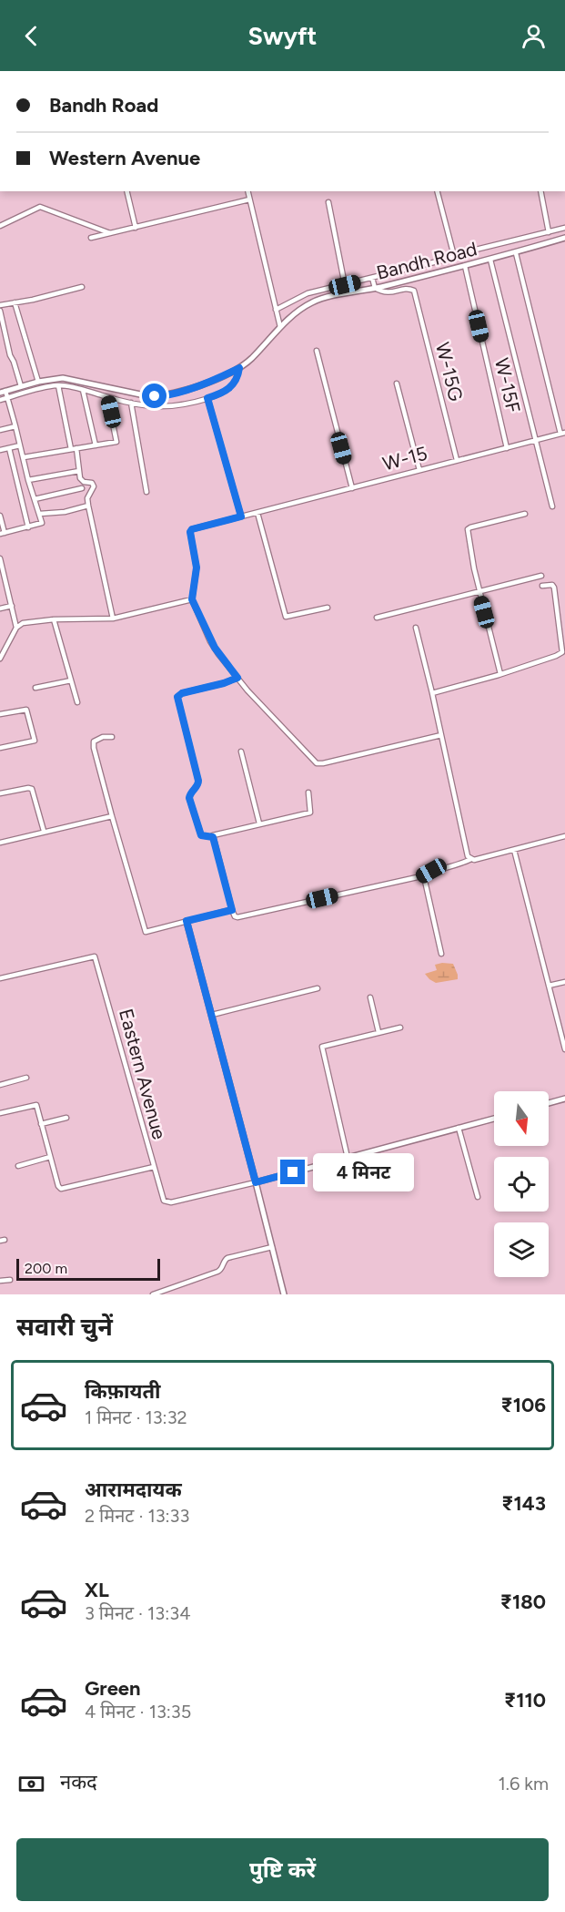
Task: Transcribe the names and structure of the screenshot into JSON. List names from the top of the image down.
{
  "streets": {
    "street": [
      "Bandh Road",
      "W-15G",
      "W-15F",
      "W-15",
      "Eastern Avenue"
    ]
  },
  "crossings": [
    ["Bandh Road", "W-15G"],
    ["Bandh Road", "W-15F"],
    ["W-15G", "W-15"],
    ["W-15F", "W-15"]
  ],
  "scale_bar": "200 m",
  "north": "bottom",
  "page": {
    "header": "Swyft",
    "banner": ["Bandh Road", "Western Avenue"],
    "bubble": "4 मिनट",
    "scale": "200 m",
    "heading": "सवारी चुनें",
    "list": [
      {
        "name": "किफ़ायती",
        "note": "1 मिनट · 13:32",
        "value": "₹106"
      },
      {
        "name": "आरामदायक",
        "note": "2 मिनट · 13:33",
        "value": "₹143"
      },
      {
        "name": "XL",
        "note": "3 मिनट · 13:34",
        "value": "₹180"
      },
      {
        "name": "Green",
        "note": "4 मिनट · 13:35",
        "value": "₹110"
      }
    ],
    "pay": ["नकद", "1.6 km"],
    "buttons": "पुष्टि करें"
  }
}
